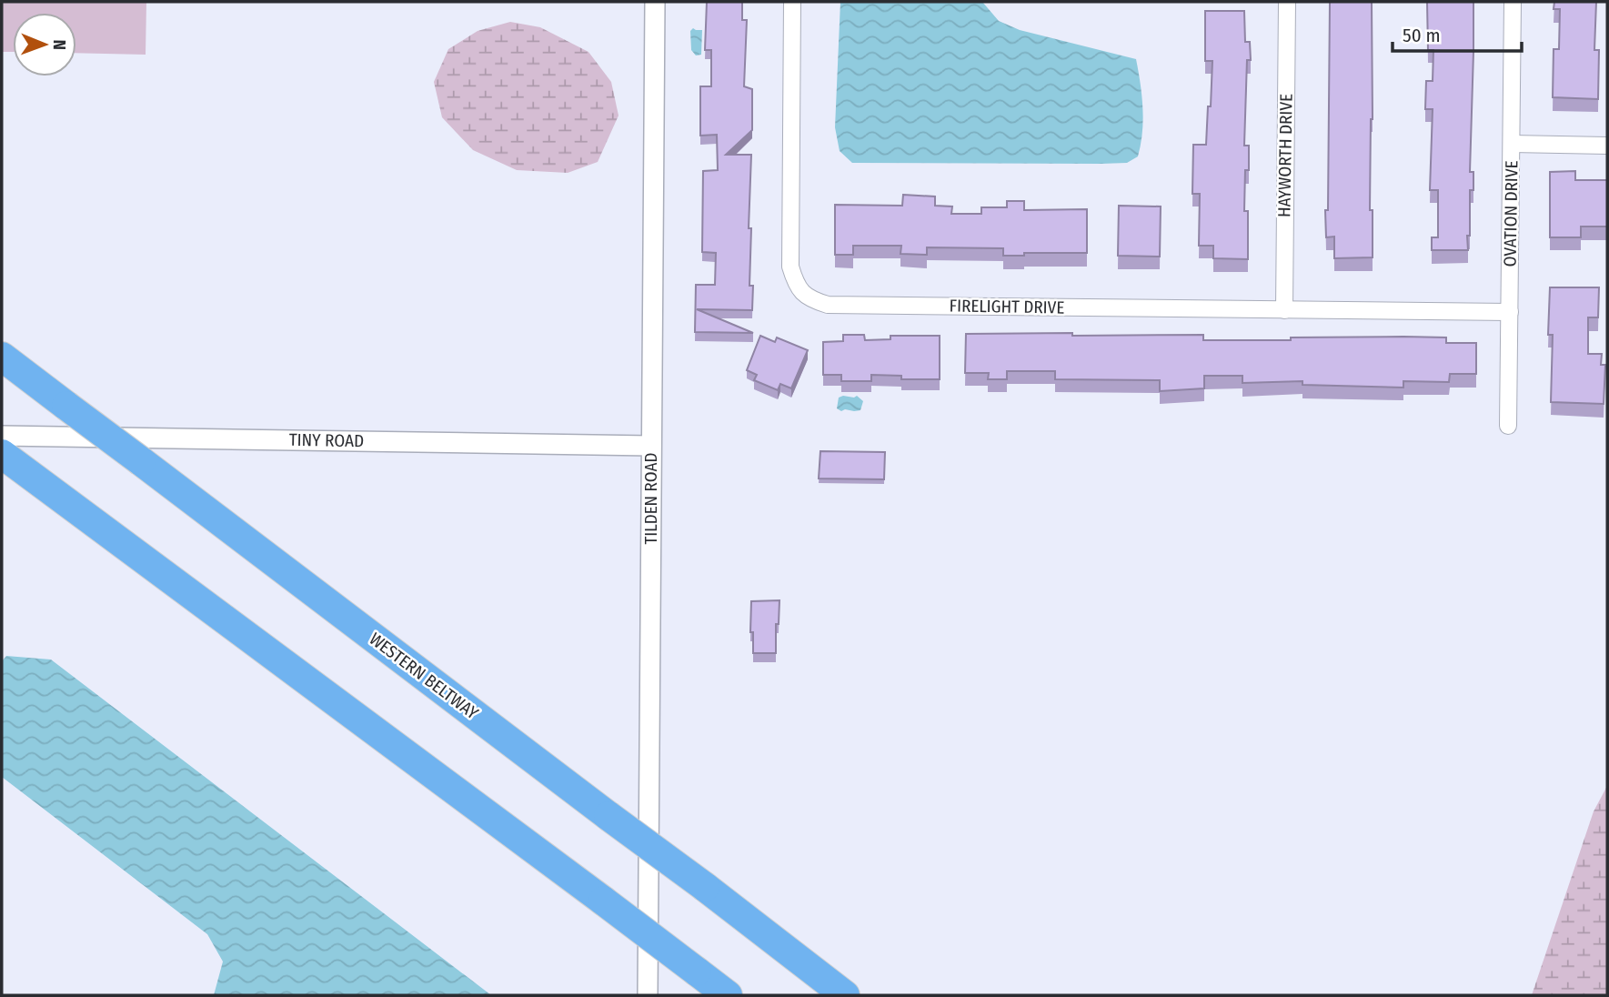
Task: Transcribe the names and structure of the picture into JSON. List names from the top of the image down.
{
  "streets": {
    "highway": ["WESTERN BELTWAY"],
    "street": [
      "HAYWORTH DRIVE",
      "OVATION DRIVE",
      "FIRELIGHT DRIVE",
      "TINY ROAD",
      "TILDEN ROAD"
    ]
  },
  "crossings": [
    ["HAYWORTH DRIVE", "FIRELIGHT DRIVE"],
    ["OVATION DRIVE", "FIRELIGHT DRIVE"],
    ["TINY ROAD", "TILDEN ROAD"]
  ],
  "scale_bar": "50 m",
  "north": "right"
}
